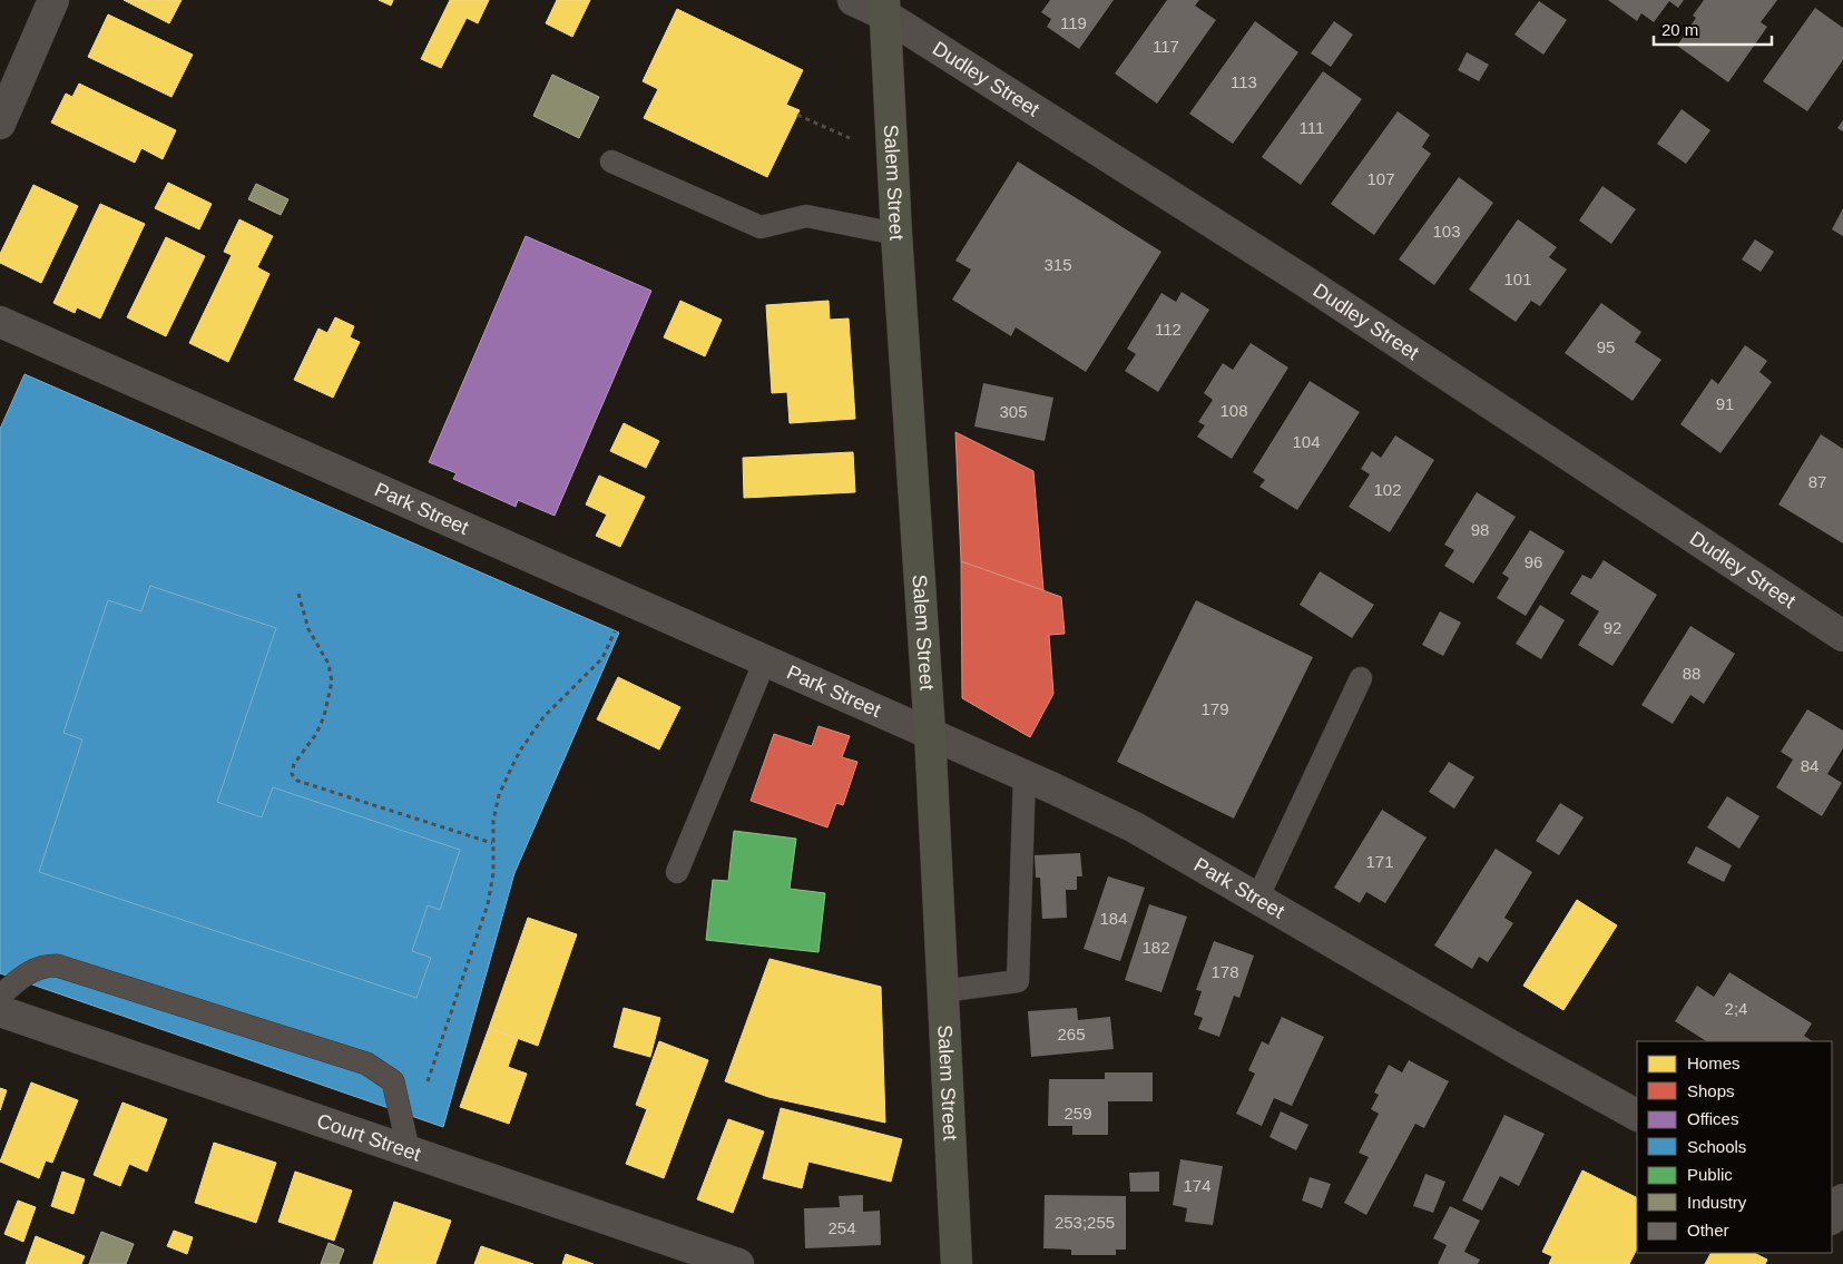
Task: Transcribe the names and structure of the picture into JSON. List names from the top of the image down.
{
  "streets": {
    "main road": ["Salem Street"],
    "street": ["Dudley Street", "Park Street", "Court Street"]
  },
  "crossings": [
    ["Dudley Street", "Salem Street"],
    ["Salem Street", "Park Street"]
  ],
  "house_numbers": [
    "119",
    "117",
    "113",
    "111",
    "107",
    "103",
    "315",
    "101",
    "112",
    "95",
    "91",
    "108",
    "305",
    "104",
    "87",
    "102",
    "98",
    "96",
    "92",
    "88",
    "179",
    "84",
    "171",
    "184",
    "182",
    "178",
    "2;4",
    "265",
    "259",
    "174",
    "253;255",
    "254"
  ],
  "legend": [
    "Homes",
    "Shops",
    "Offices",
    "Schools",
    "Public",
    "Industry",
    "Other"
  ],
  "scale_bar": "20 m"
}
